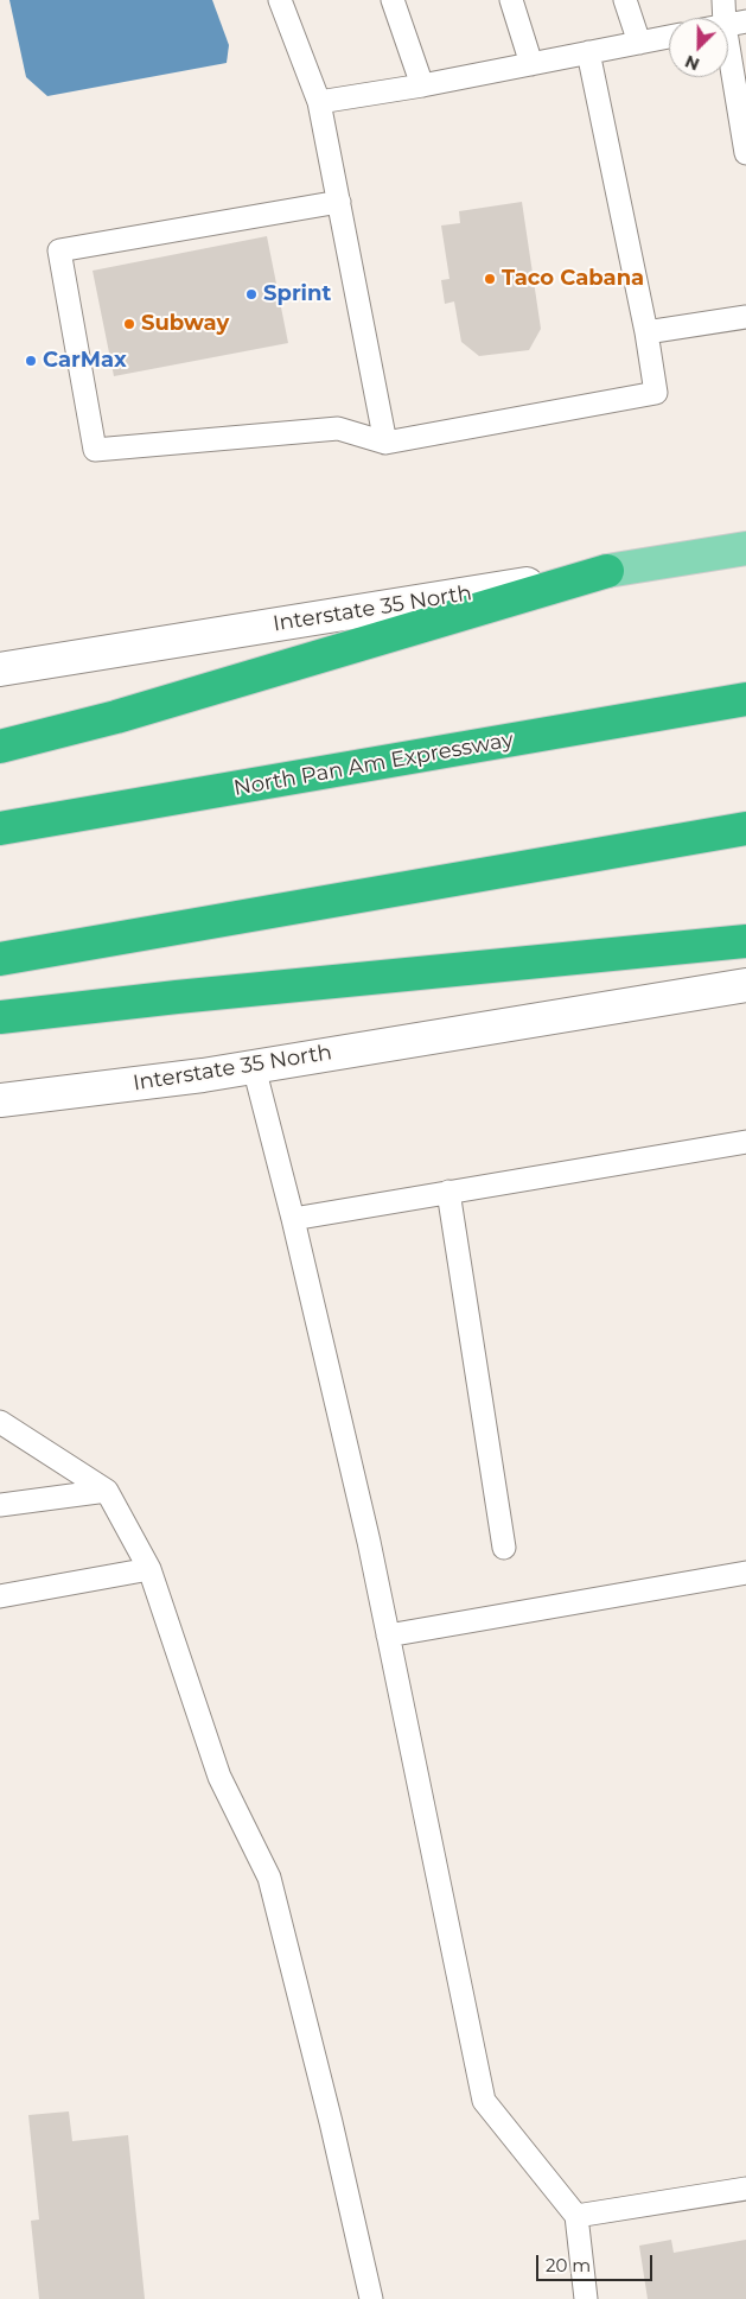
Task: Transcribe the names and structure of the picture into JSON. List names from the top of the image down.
{
  "streets": {
    "highway": ["North Pan Am Expressway"],
    "main road": ["Interstate 35 North"]
  },
  "places": [
    "Taco Cabana",
    "Sprint",
    "Subway",
    "CarMax"
  ],
  "scale_bar": "20 m",
  "north": "bottom left"
}
